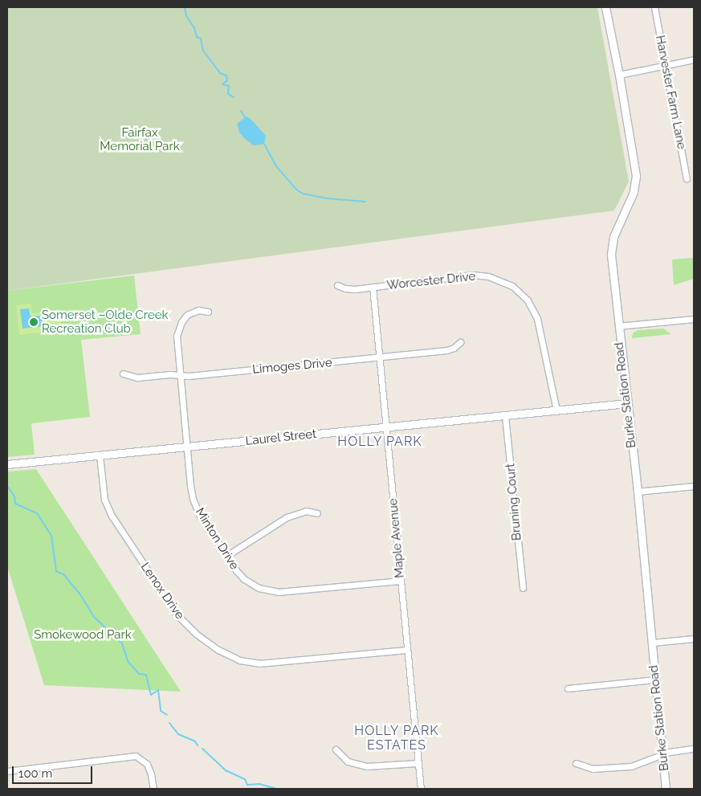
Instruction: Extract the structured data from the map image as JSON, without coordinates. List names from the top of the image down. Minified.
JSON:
{"streets":{"street":["Harvester Farm Lane","Worcester Drive","Limoges Drive","Burke Station Road","Laurel Street","Bruning Court","Maple Avenue","Minton Drive","Lenox Drive"]},"crossings":[["Worcester Drive","Laurel Street"],["Worcester Drive","Maple Avenue"],["Limoges Drive","Maple Avenue"],["Limoges Drive","Minton Drive"],["Burke Station Road","Laurel Street"],["Laurel Street","Bruning Court"],["Laurel Street","Maple Avenue"],["Laurel Street","Minton Drive"],["Laurel Street","Lenox Drive"],["Maple Avenue","Minton Drive"],["Maple Avenue","Lenox Drive"]],"districts":["HOLLY PARK","HOLLY PARK ESTATES"],"parks":["Fairfax Memorial Park","Smokewood Park"],"places":["Somerset –Olde Creek Recreation Club"],"scale_bar":"100 m"}
